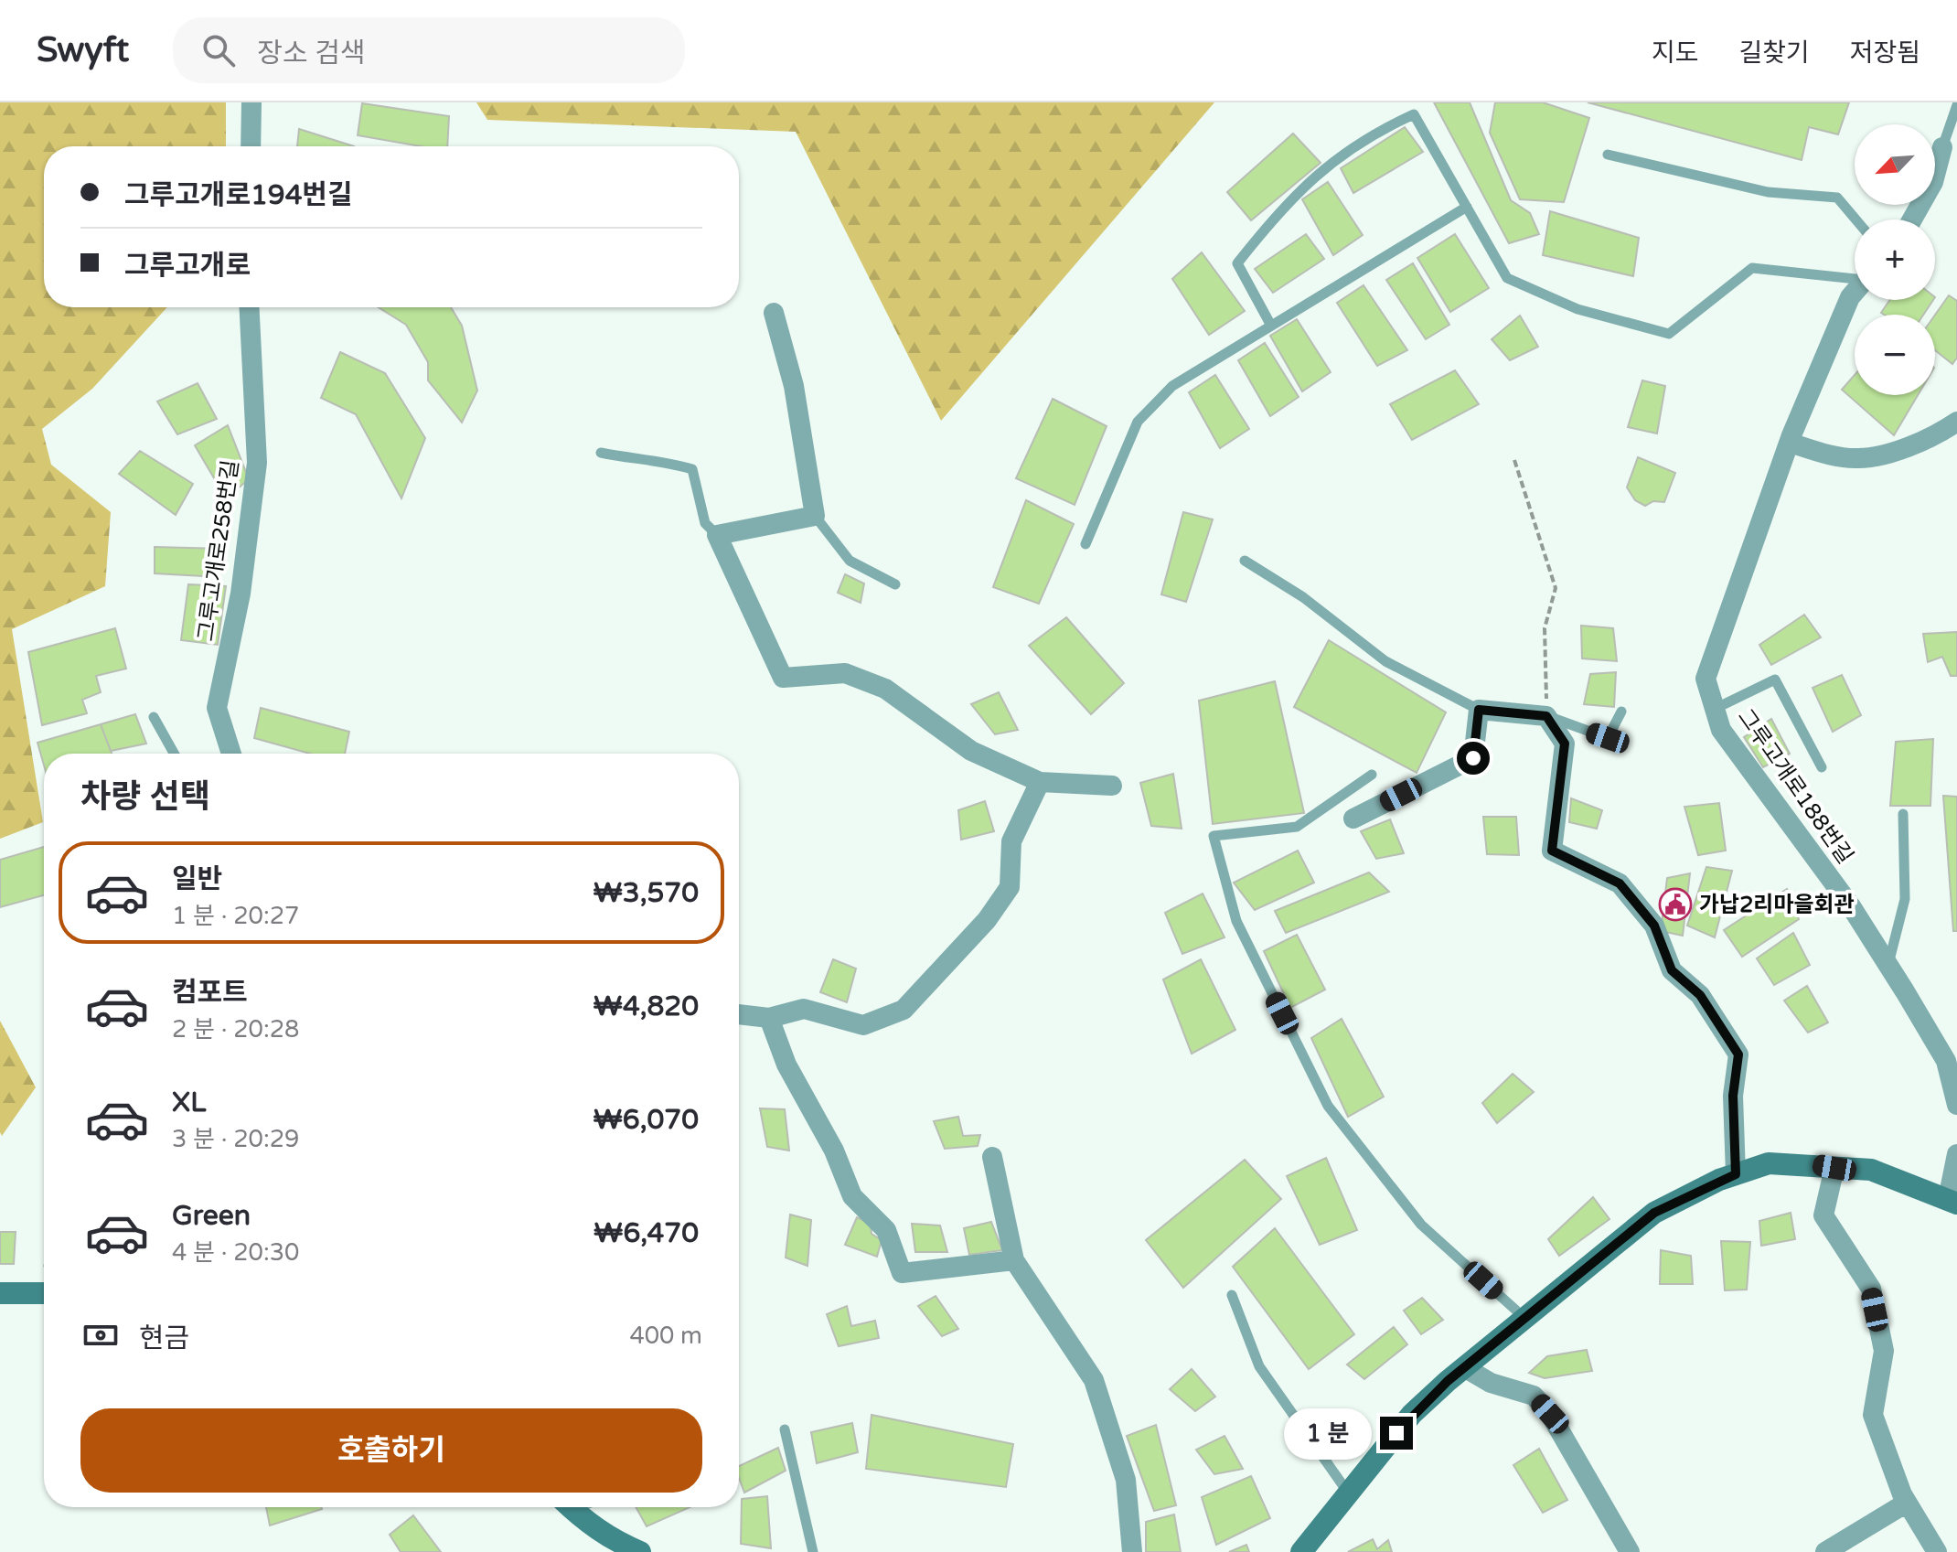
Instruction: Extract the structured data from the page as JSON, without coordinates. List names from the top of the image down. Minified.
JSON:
{"streets":{"street":["그루고개로258번길","그루고개로188번길"]},"places":{"public building":["가납2리마을회관"]},"north":"bottom left","page":{"header":"Swyft","search":"장소 검색","nav":["지도","길찾기","저장됨"],"map_buttons":["+","−"],"banner":["그루고개로194번길","그루고개로"],"heading":"차량 선택","list":[{"name":"일반","note":"1 분 · 20:27","value":"₩3,570"},{"name":"컴포트","note":"2 분 · 20:28","value":"₩4,820"},{"name":"XL","note":"3 분 · 20:29","value":"₩6,070"},{"name":"Green","note":"4 분 · 20:30","value":"₩6,470"}],"pay":["현금","400 m"],"buttons":"호출하기","bubble":"1 분"}}
